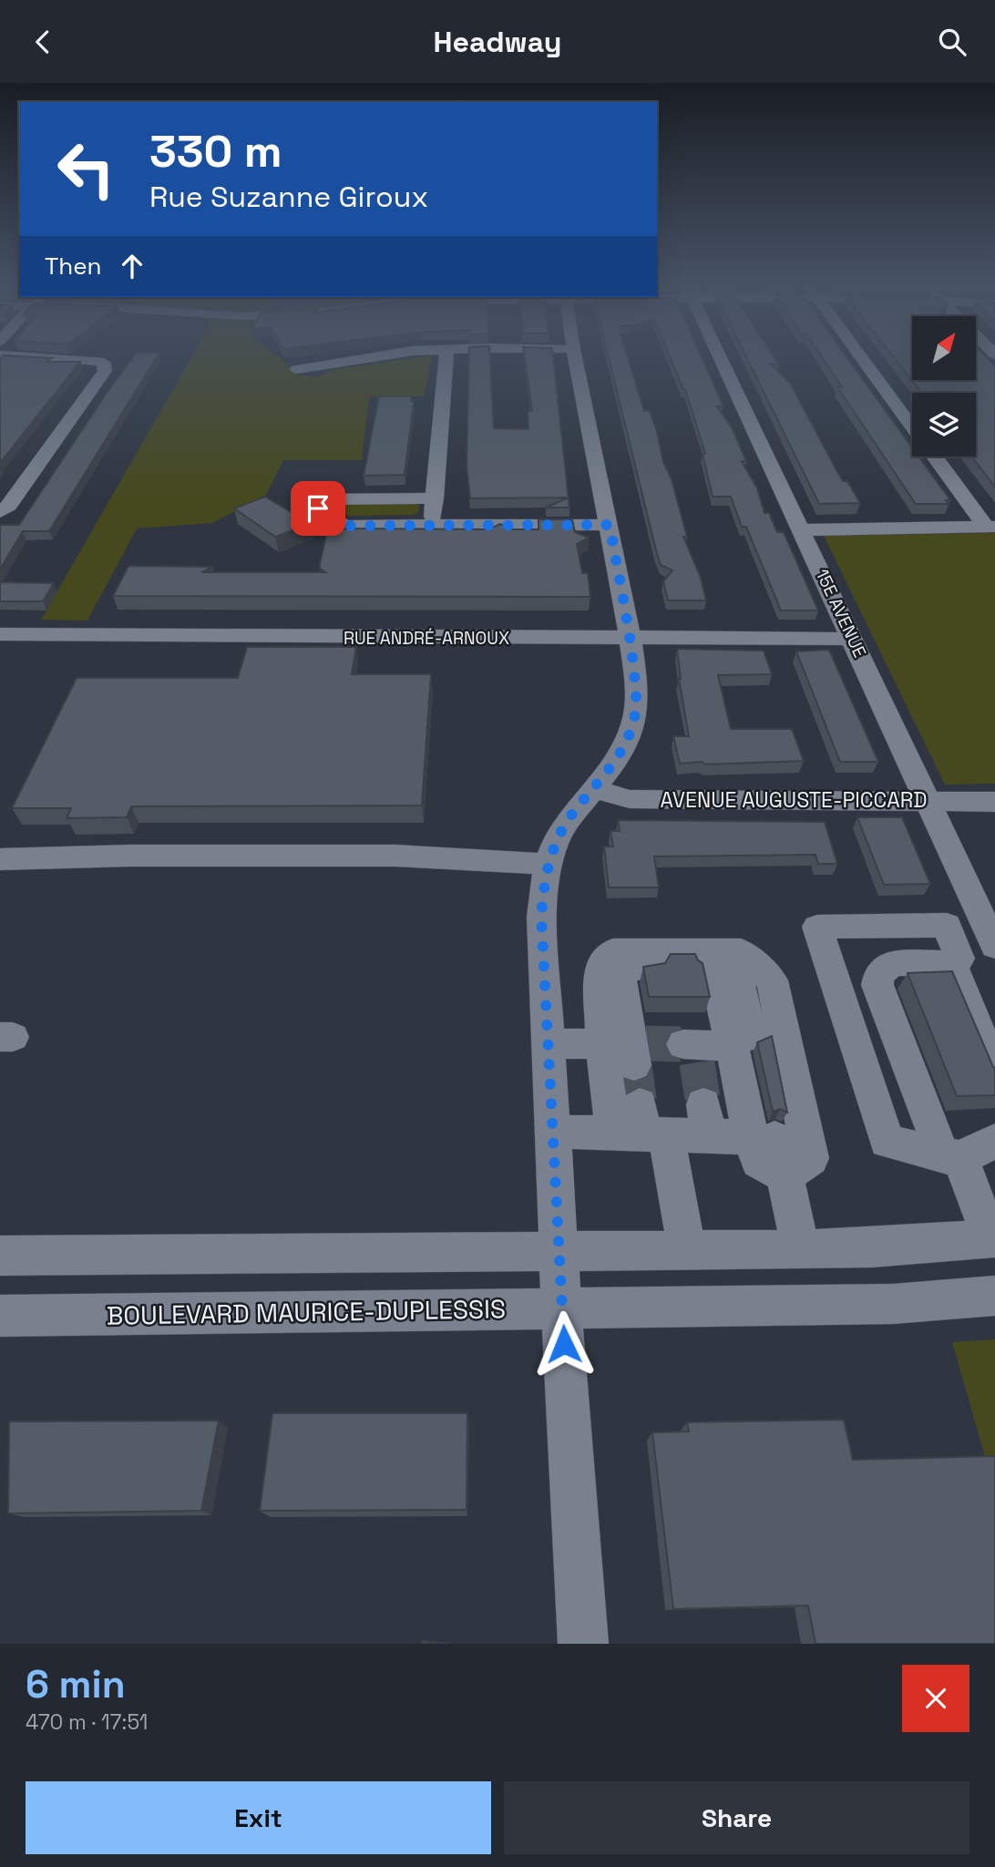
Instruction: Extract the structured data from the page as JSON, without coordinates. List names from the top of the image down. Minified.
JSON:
{"streets":{"street":["15E AVENUE","RUE ANDRÉ-ARNOUX","AVENUE AUGUSTE-PICCARD","BOULEVARD MAURICE-DUPLESSIS"]},"crossings":[["15E AVENUE","RUE ANDRÉ-ARNOUX"],["15E AVENUE","AVENUE AUGUSTE-PICCARD"]],"north":"top right","page":{"header":"Headway","turn":["330 m","Rue Suzanne Giroux"],"then":"Then","heading":["6 min","470 m · 17:51"],"buttons":["Exit","Share"]}}
